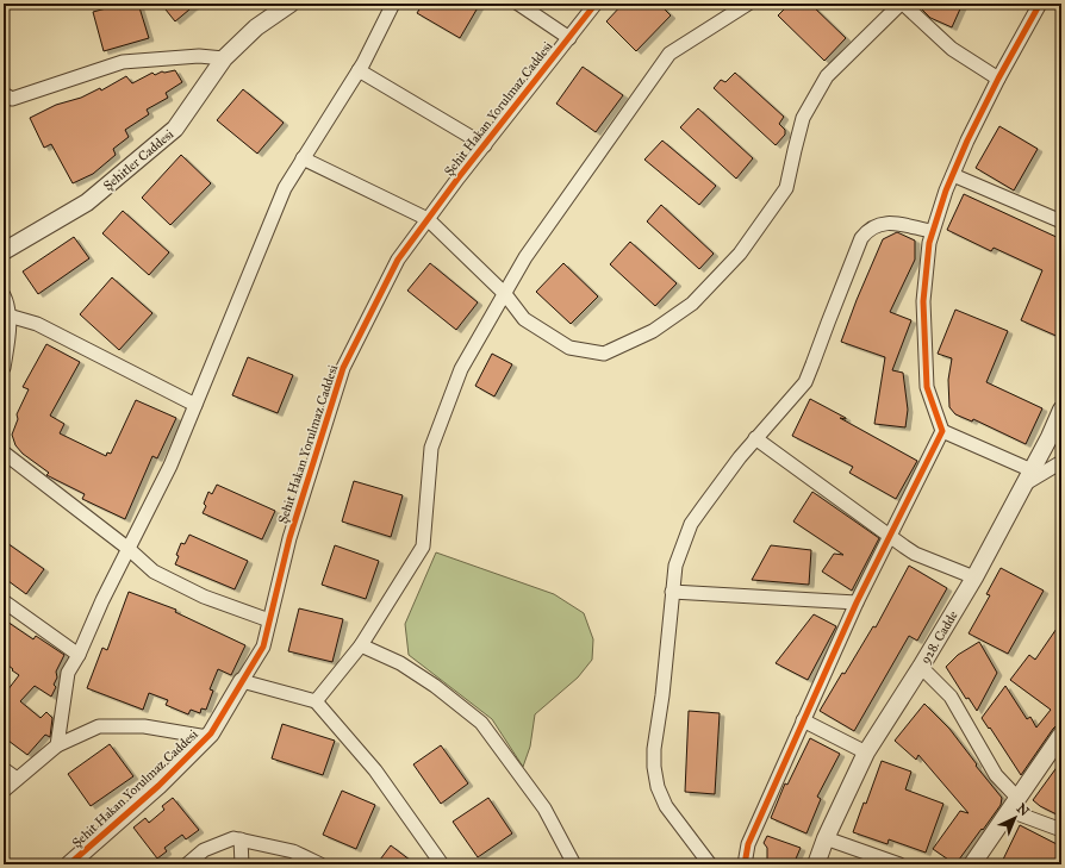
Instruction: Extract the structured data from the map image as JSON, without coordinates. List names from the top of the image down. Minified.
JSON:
{"streets":{"street":["Şehit Hakan Yorulmaz Caddesi","Şehitler Caddesi","928. Cadde"]},"north":"top right"}
